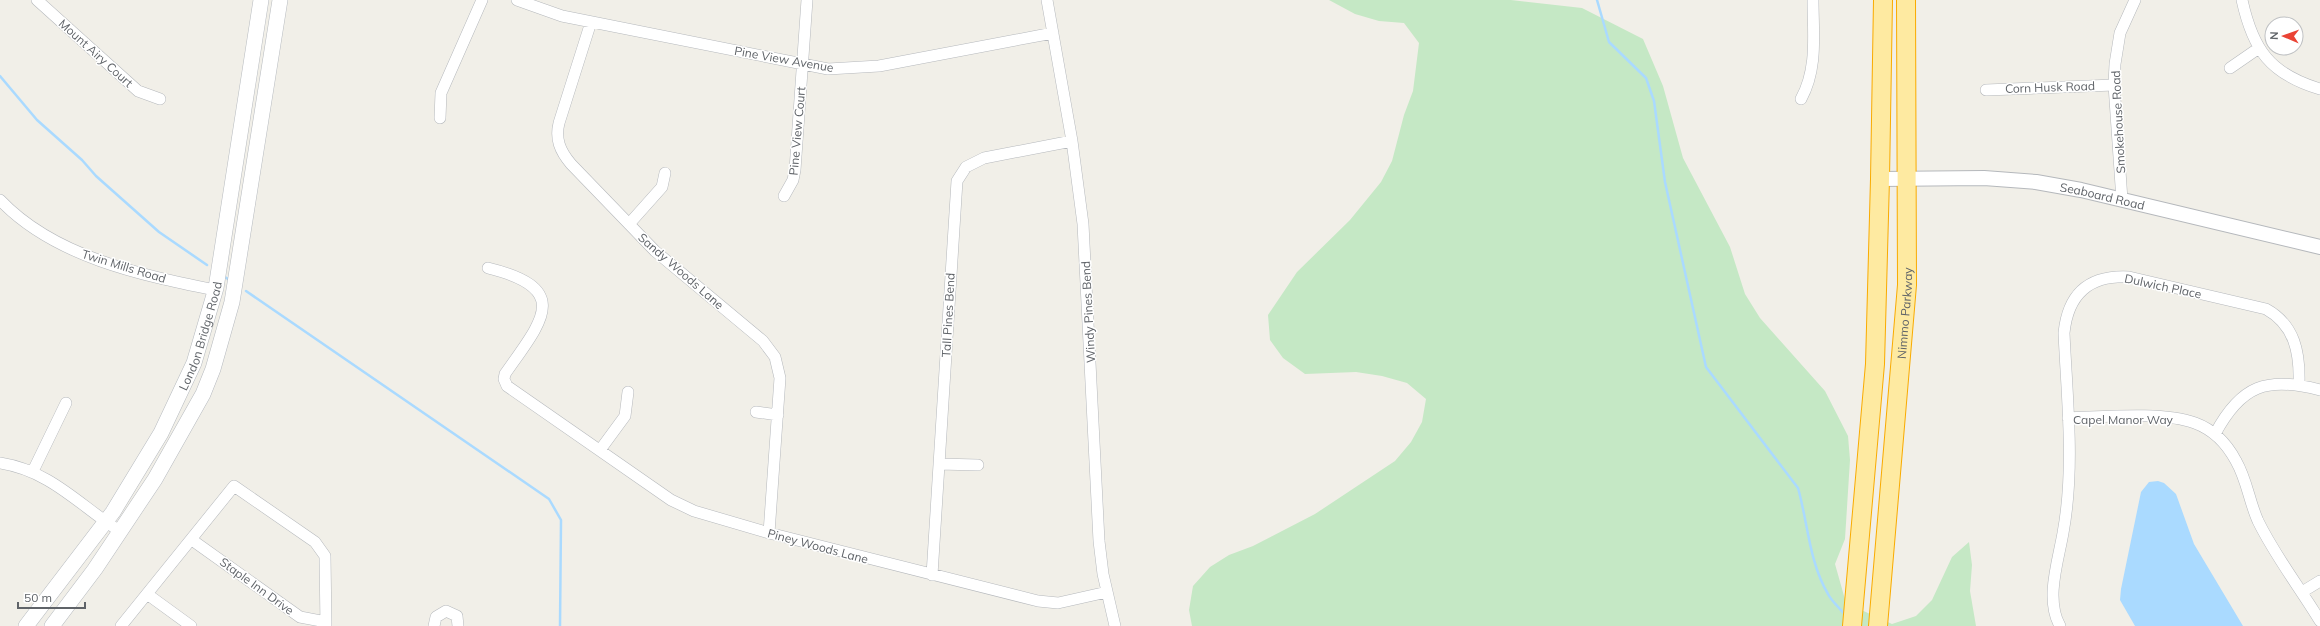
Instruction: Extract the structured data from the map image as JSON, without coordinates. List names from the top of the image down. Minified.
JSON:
{"streets":{"highway":["Nimmo Parkway"],"main road":["London Bridge Road"],"street":["Mount Airy Court","Pine View Avenue","Corn Husk Road","Smokehouse Road","Pine View Court","Seaboard Road","Twin Mills Road","Sandy Woods Lane","Dulwich Place","Windy Pines Bend","Tall Pines Bend","Capel Manor Way","Piney Woods Lane","Staple Inn Drive"]},"crossings":[["Pine View Avenue","Pine View Court"],["Pine View Avenue","Sandy Woods Lane"],["Pine View Avenue","Windy Pines Bend"],["Corn Husk Road","Smokehouse Road"],["Smokehouse Road","Seaboard Road"],["Seaboard Road","Nimmo Parkway"],["Twin Mills Road","London Bridge Road"],["Sandy Woods Lane","Piney Woods Lane"],["Dulwich Place","Capel Manor Way"],["Windy Pines Bend","Tall Pines Bend"],["Windy Pines Bend","Piney Woods Lane"],["Tall Pines Bend","Piney Woods Lane"]],"scale_bar":"50 m","north":"left"}
